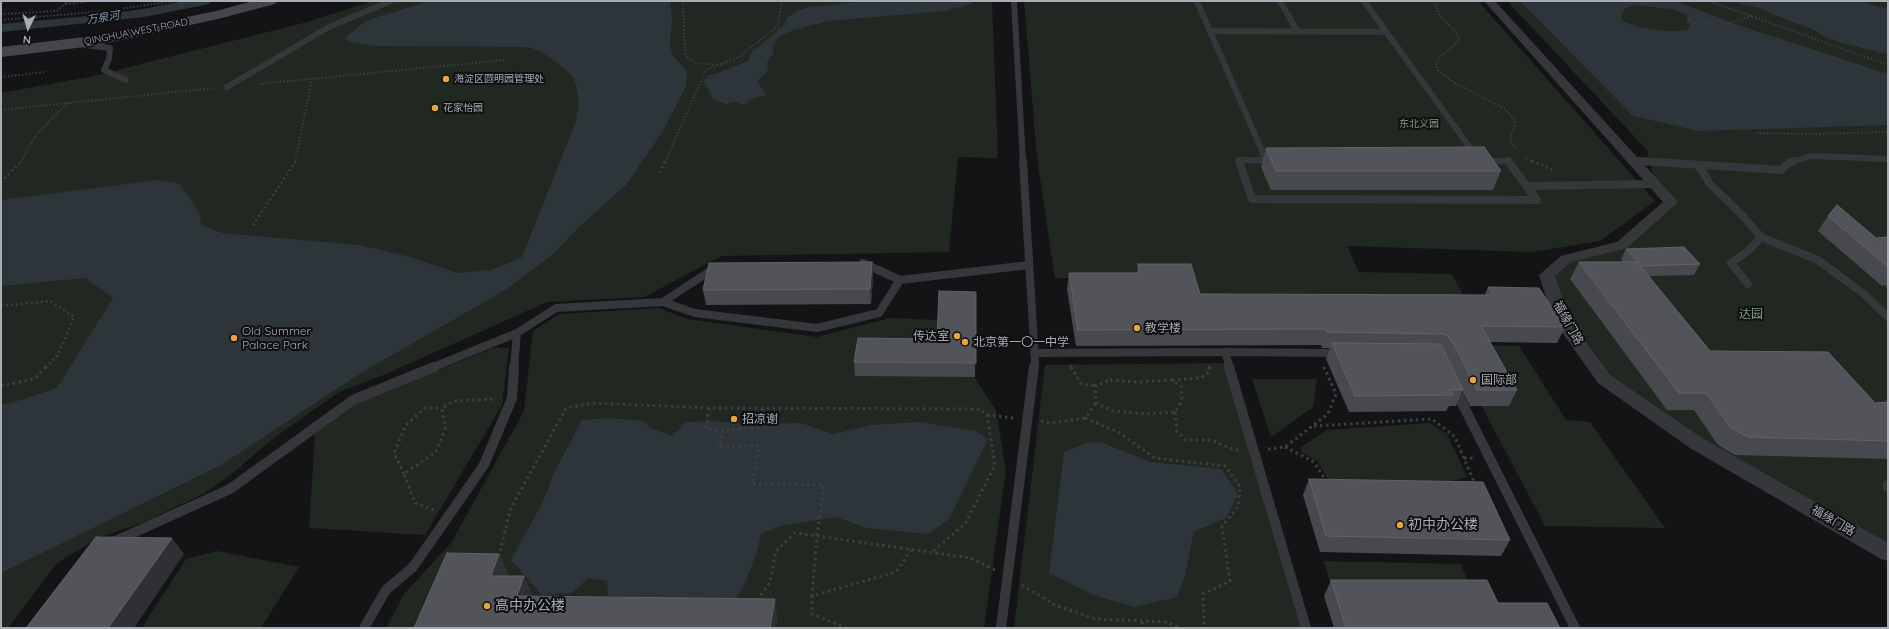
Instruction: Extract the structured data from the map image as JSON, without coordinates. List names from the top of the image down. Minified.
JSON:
{"streets":{"main road":["QINGHUA WEST ROAD"],"street":["福缘门路"]},"water":["万泉河"],"parks":["东北义园","达园"],"places":["海淀区圆明园管理处","花家怡园","教学楼","传达室","Old Summer Palace Park","北京第一〇一中学","国际部","招凉谢","初中办公楼","高中办公楼"],"north":"bottom"}
